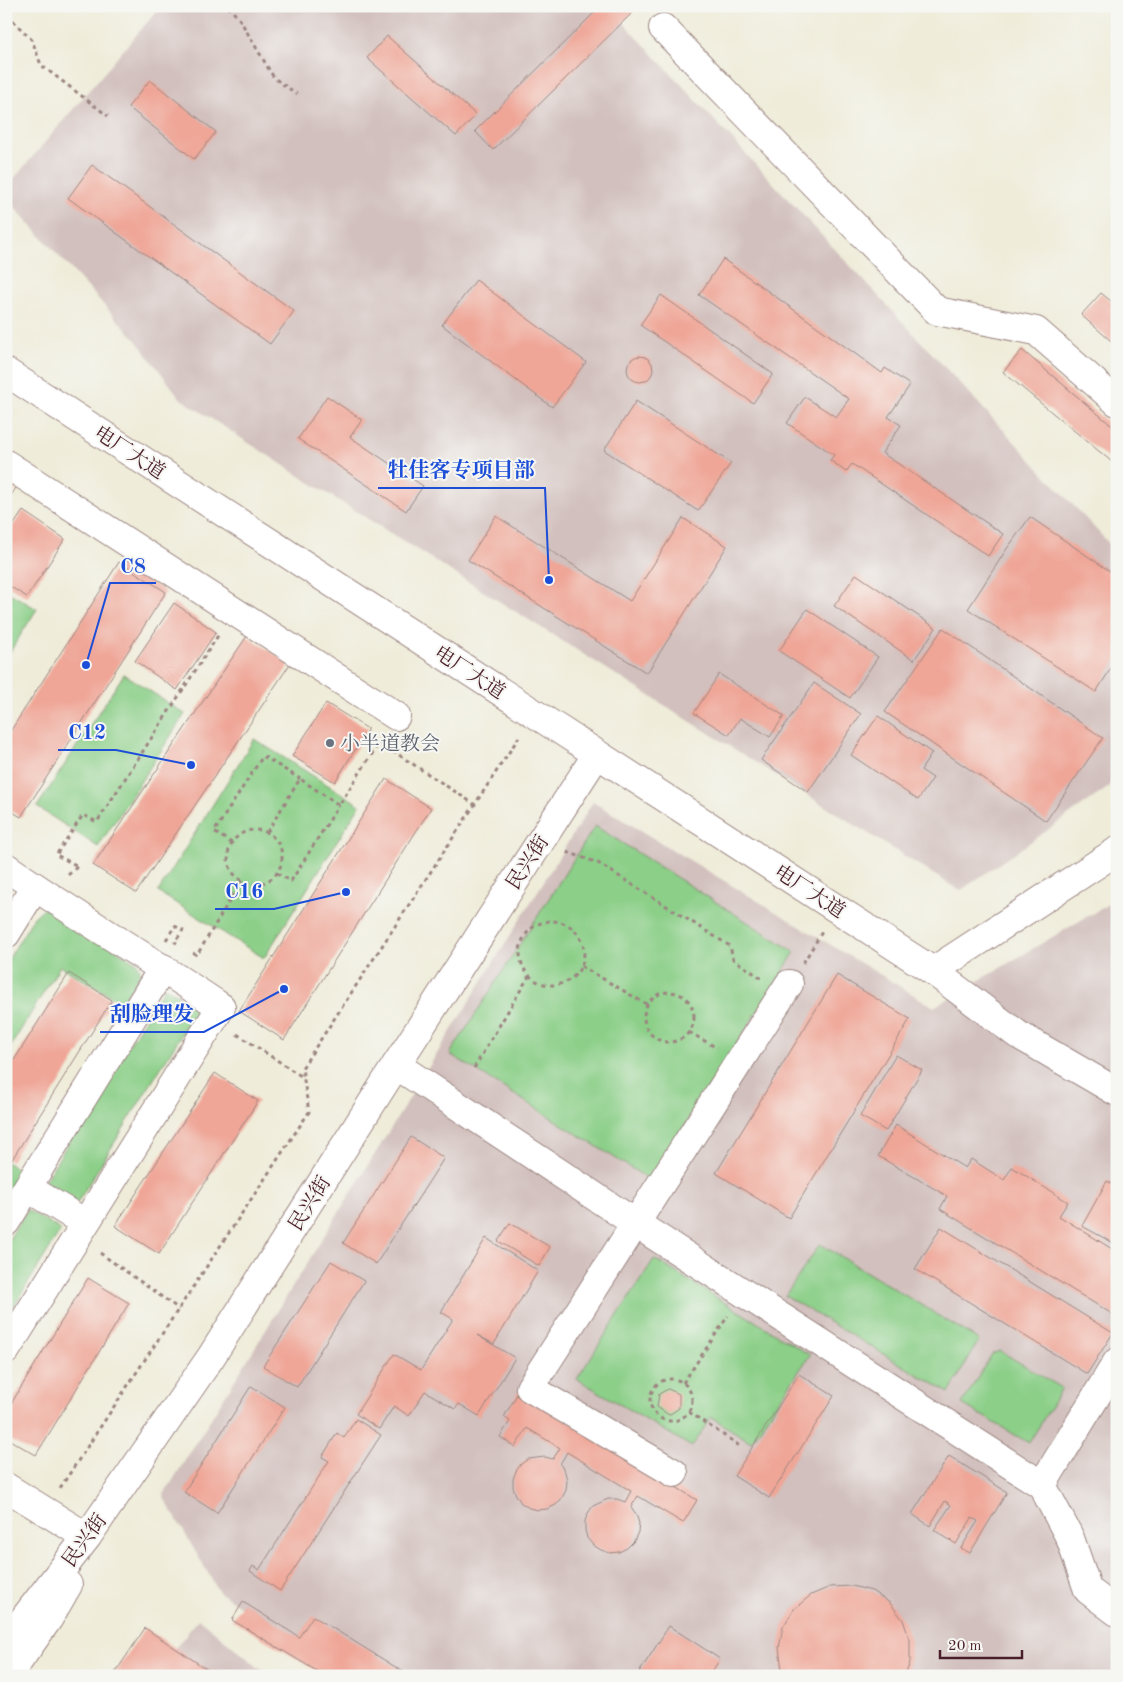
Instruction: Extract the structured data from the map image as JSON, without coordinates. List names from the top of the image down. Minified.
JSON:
{"streets":{"street":["电厂大道","民兴街"]},"crossings":[["电厂大道","民兴街"]],"places":["牡佳客专项目部","C8","小半道教会","C12","C16","刮脸理发"],"scale_bar":"20 m"}
